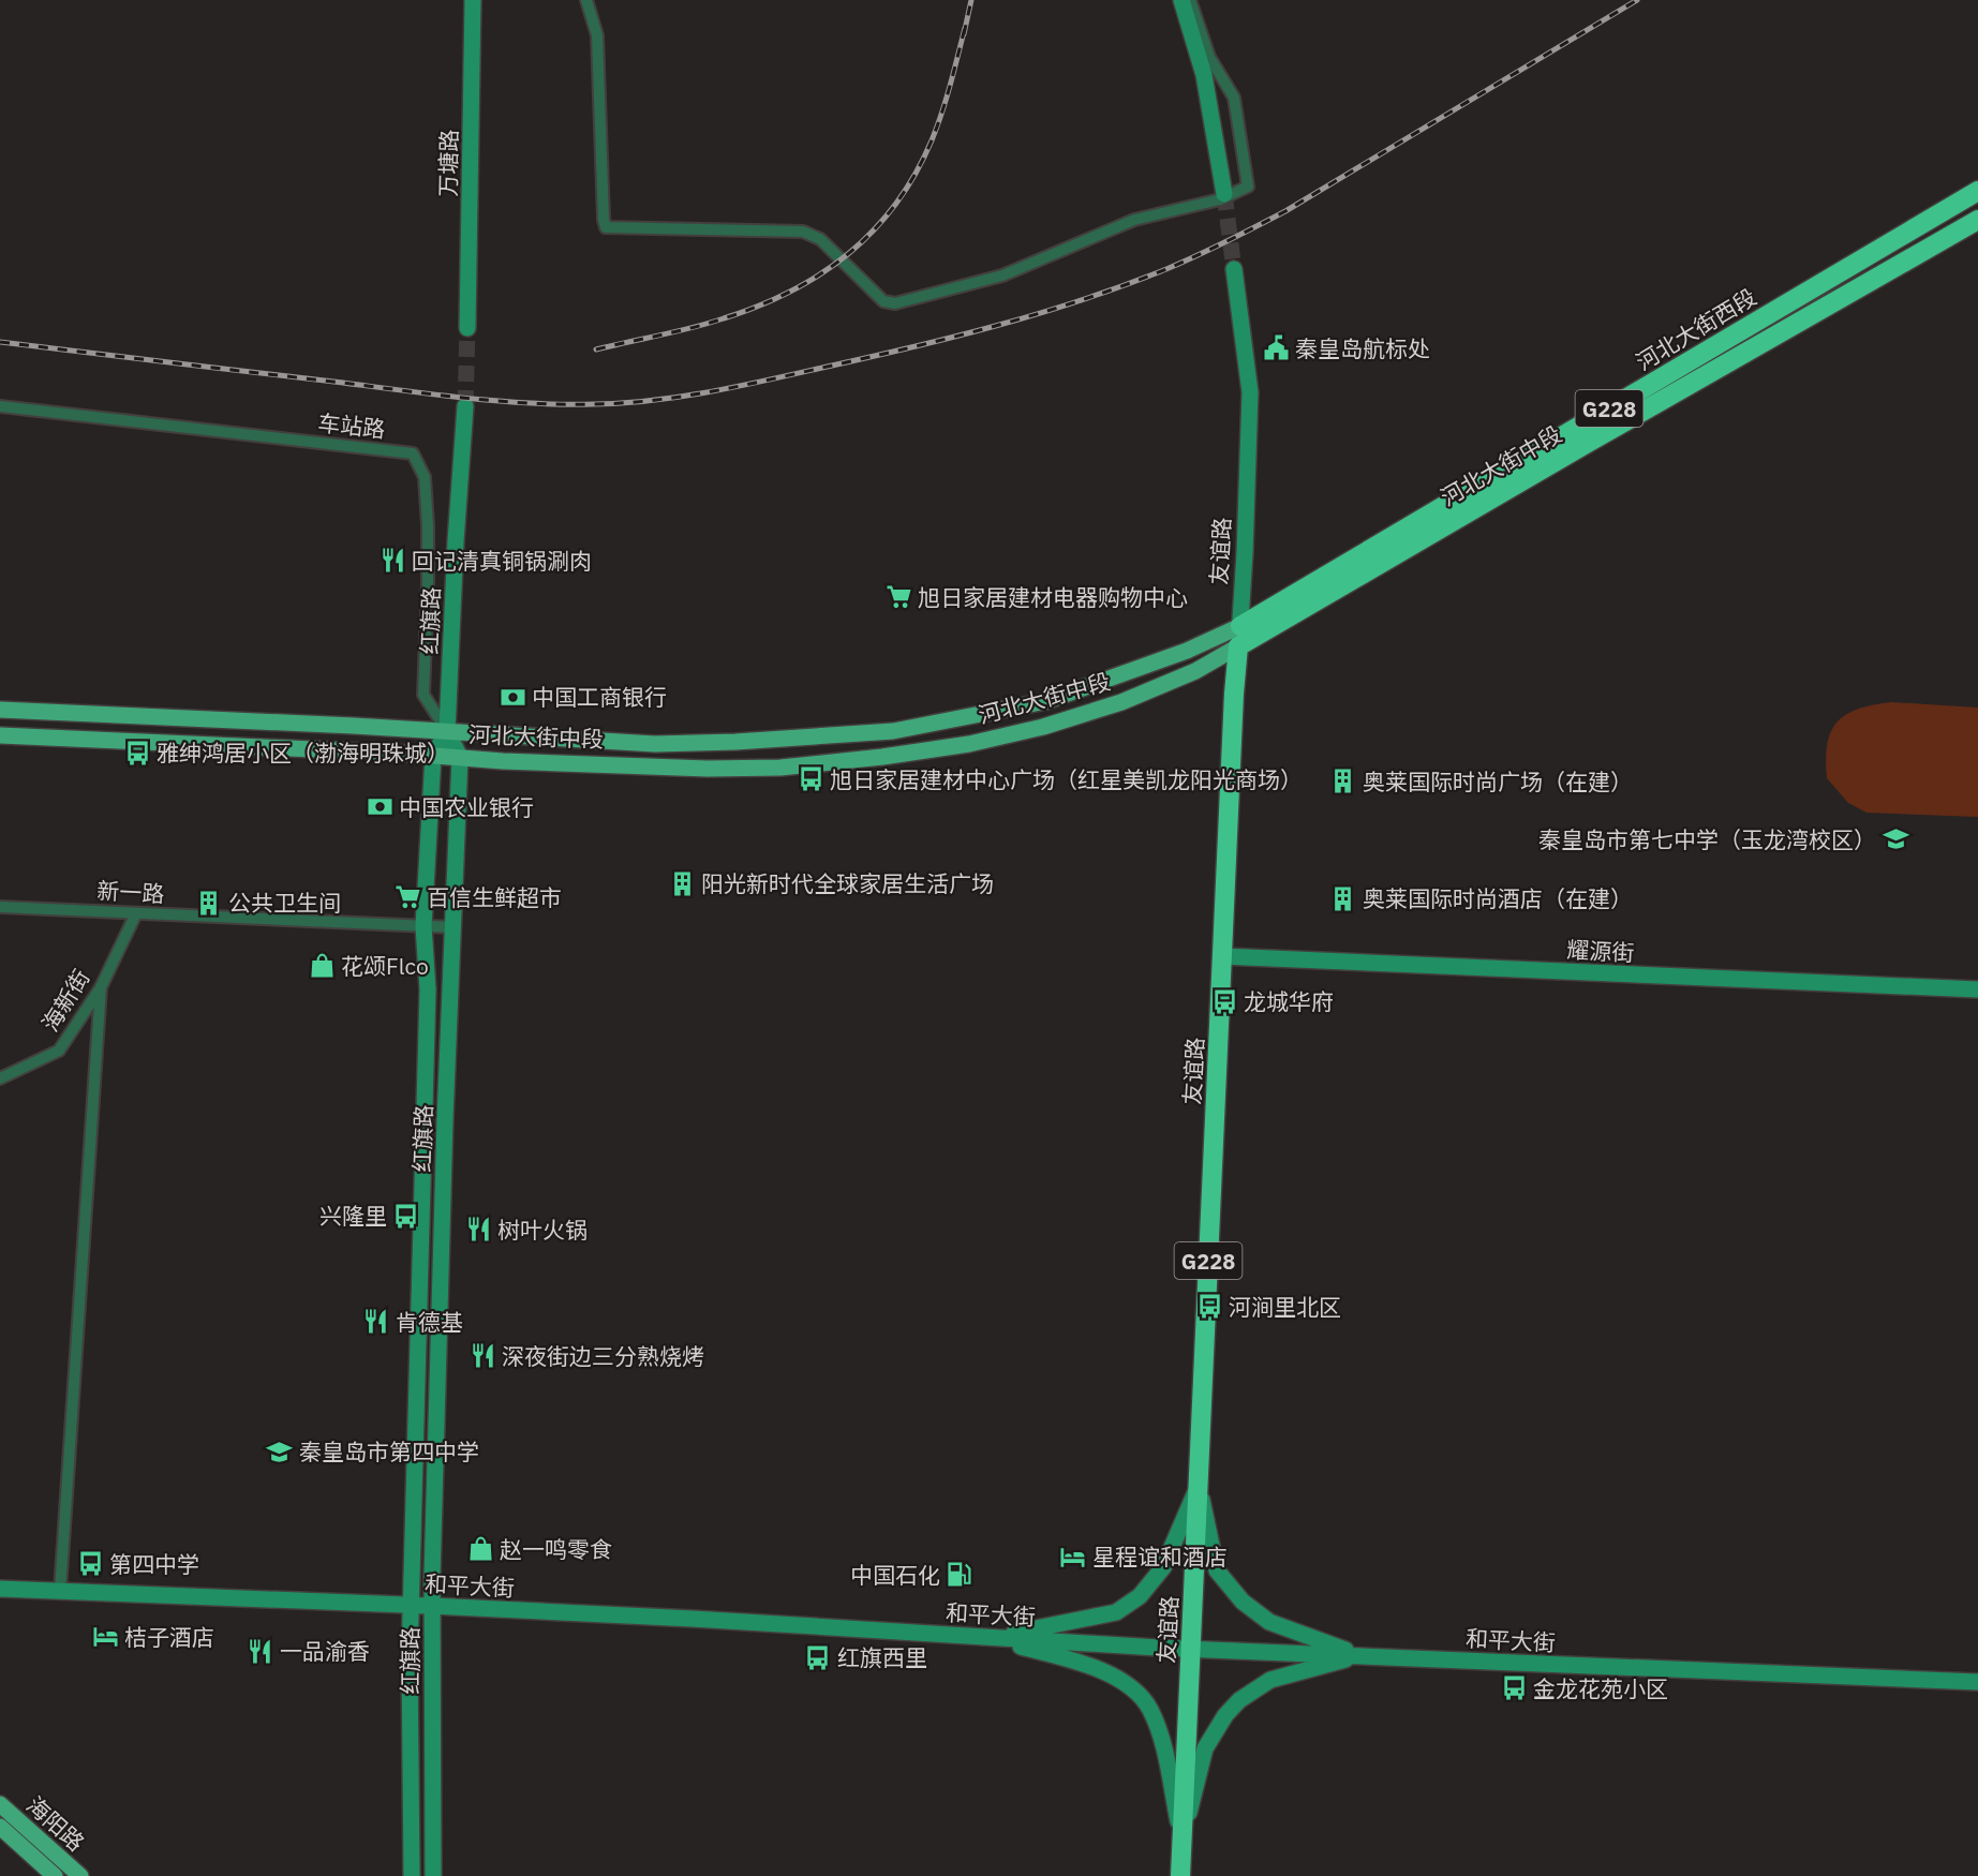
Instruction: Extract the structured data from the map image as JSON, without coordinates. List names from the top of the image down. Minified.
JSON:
{"streets":{"highway":["河北大街西段","G228","河北大街中段","友谊路"],"main road":["万塘路","红旗路","耀源街","和平大街","海阳路"],"street":["车站路","新一路","海新街"]},"crossings":[["河北大街西段","友谊路"],["车站路","红旗路"],["河北大街中段","友谊路"],["河北大街中段","红旗路"],["友谊路","耀源街"],["友谊路","和平大街"],["红旗路","新一路"],["红旗路","和平大街"],["新一路","海新街"]],"places":{"public building":["秦皇岛航标处"],"restaurant":["回记清真铜锅涮肉","树叶火锅","肯德基","深夜街边三分熟烧烤","一品渝香"],"supermarket":["旭日家居建材电器购物中心","百信生鲜超市"],"bank":["中国工商银行","中国农业银行"],"bus stop":["雅绅鸿居小区（渤海明珠城）","旭日家居建材中心广场（红星美凯龙阳光商场）","龙城华府","兴隆里","河涧里北区","第四中学","红旗西里","金龙花苑小区"],"building":["奥莱国际时尚广场（在建）","阳光新时代全球家居生活广场","奥莱国际时尚酒店（在建）","公共卫生间"],"school or university":["秦皇岛市第七中学（玉龙湾校区）","秦皇岛市第四中学"],"shop":["花颂Flco","赵一鸣零食"],"hotel":["星程谊和酒店","桔子酒店"],"fuel station":["中国石化"]}}
